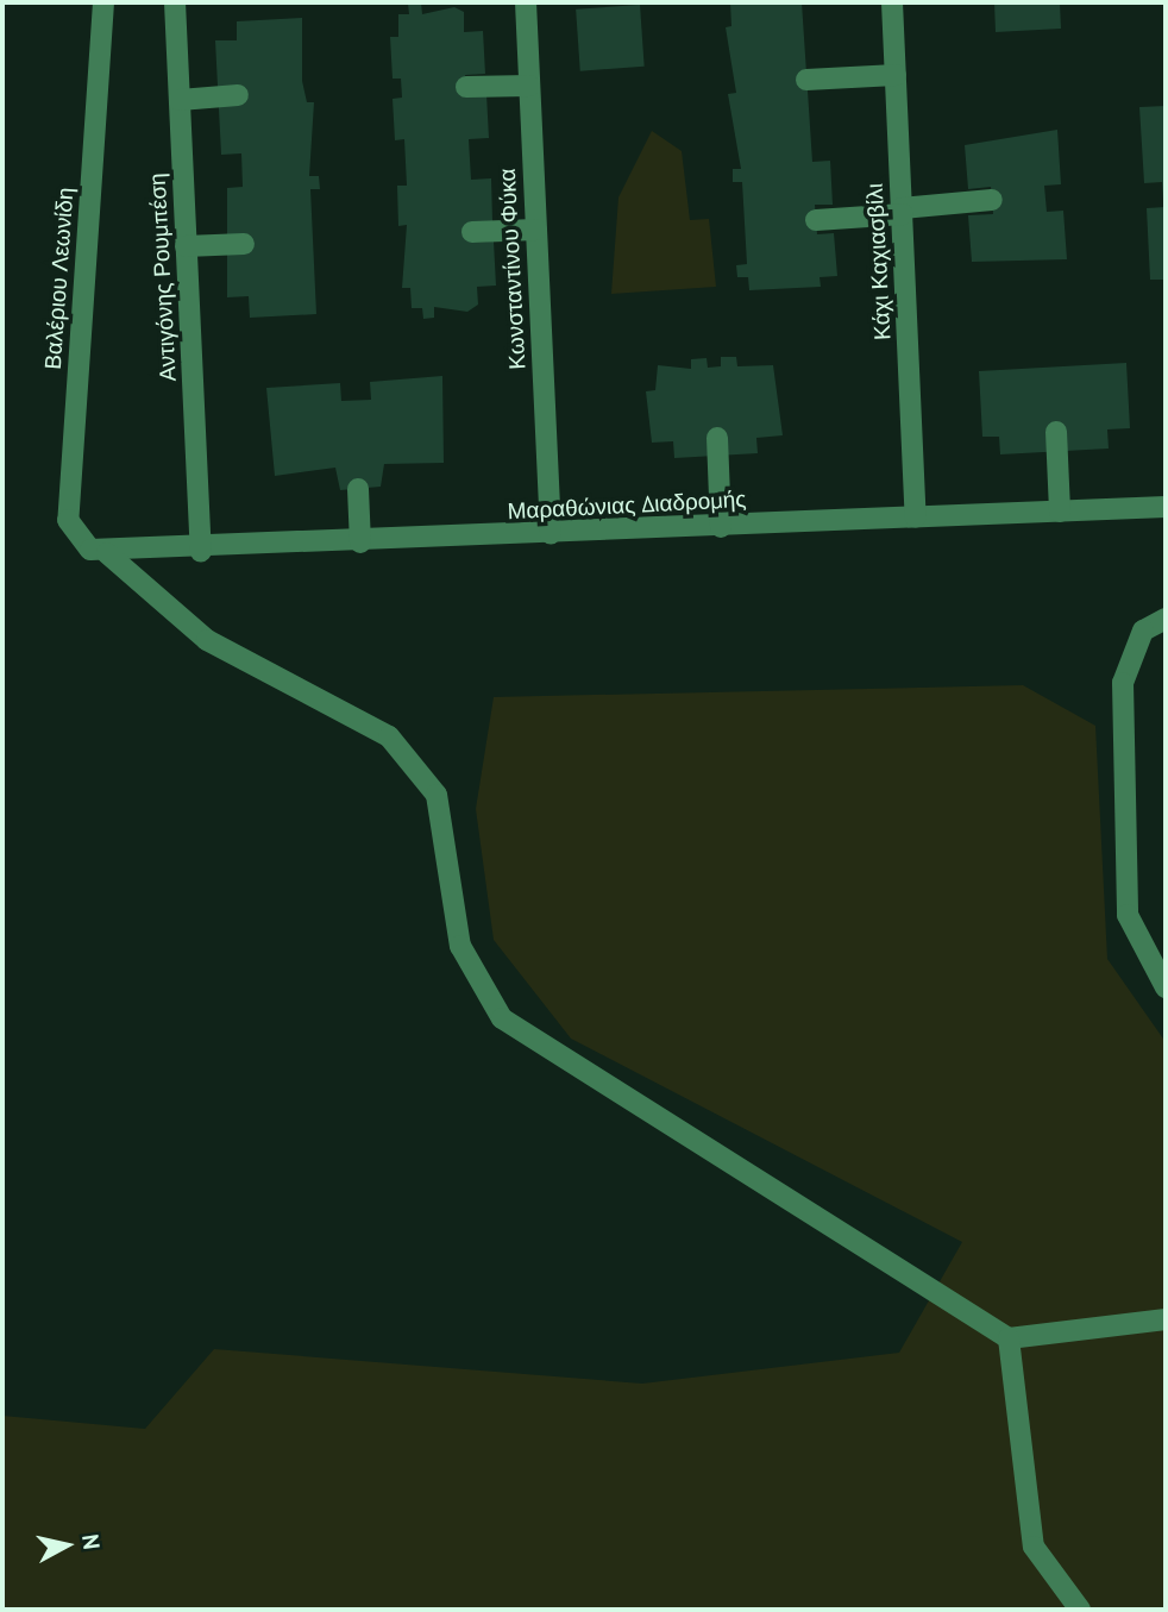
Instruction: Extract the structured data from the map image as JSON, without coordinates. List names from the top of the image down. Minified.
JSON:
{"streets":{"street":["Κάχι Καχιασβίλι","Κωνσταντίνου Φύκα","Αντιγόνης Ρουμπέση","Βαλέριου Λεωνίδη","Μαραθώνιας Διαδρομής"]},"crossings":[["Κάχι Καχιασβίλι","Μαραθώνιας Διαδρομής"],["Κωνσταντίνου Φύκα","Μαραθώνιας Διαδρομής"],["Αντιγόνης Ρουμπέση","Μαραθώνιας Διαδρομής"],["Βαλέριου Λεωνίδη","Μαραθώνιας Διαδρομής"]],"north":"right"}
